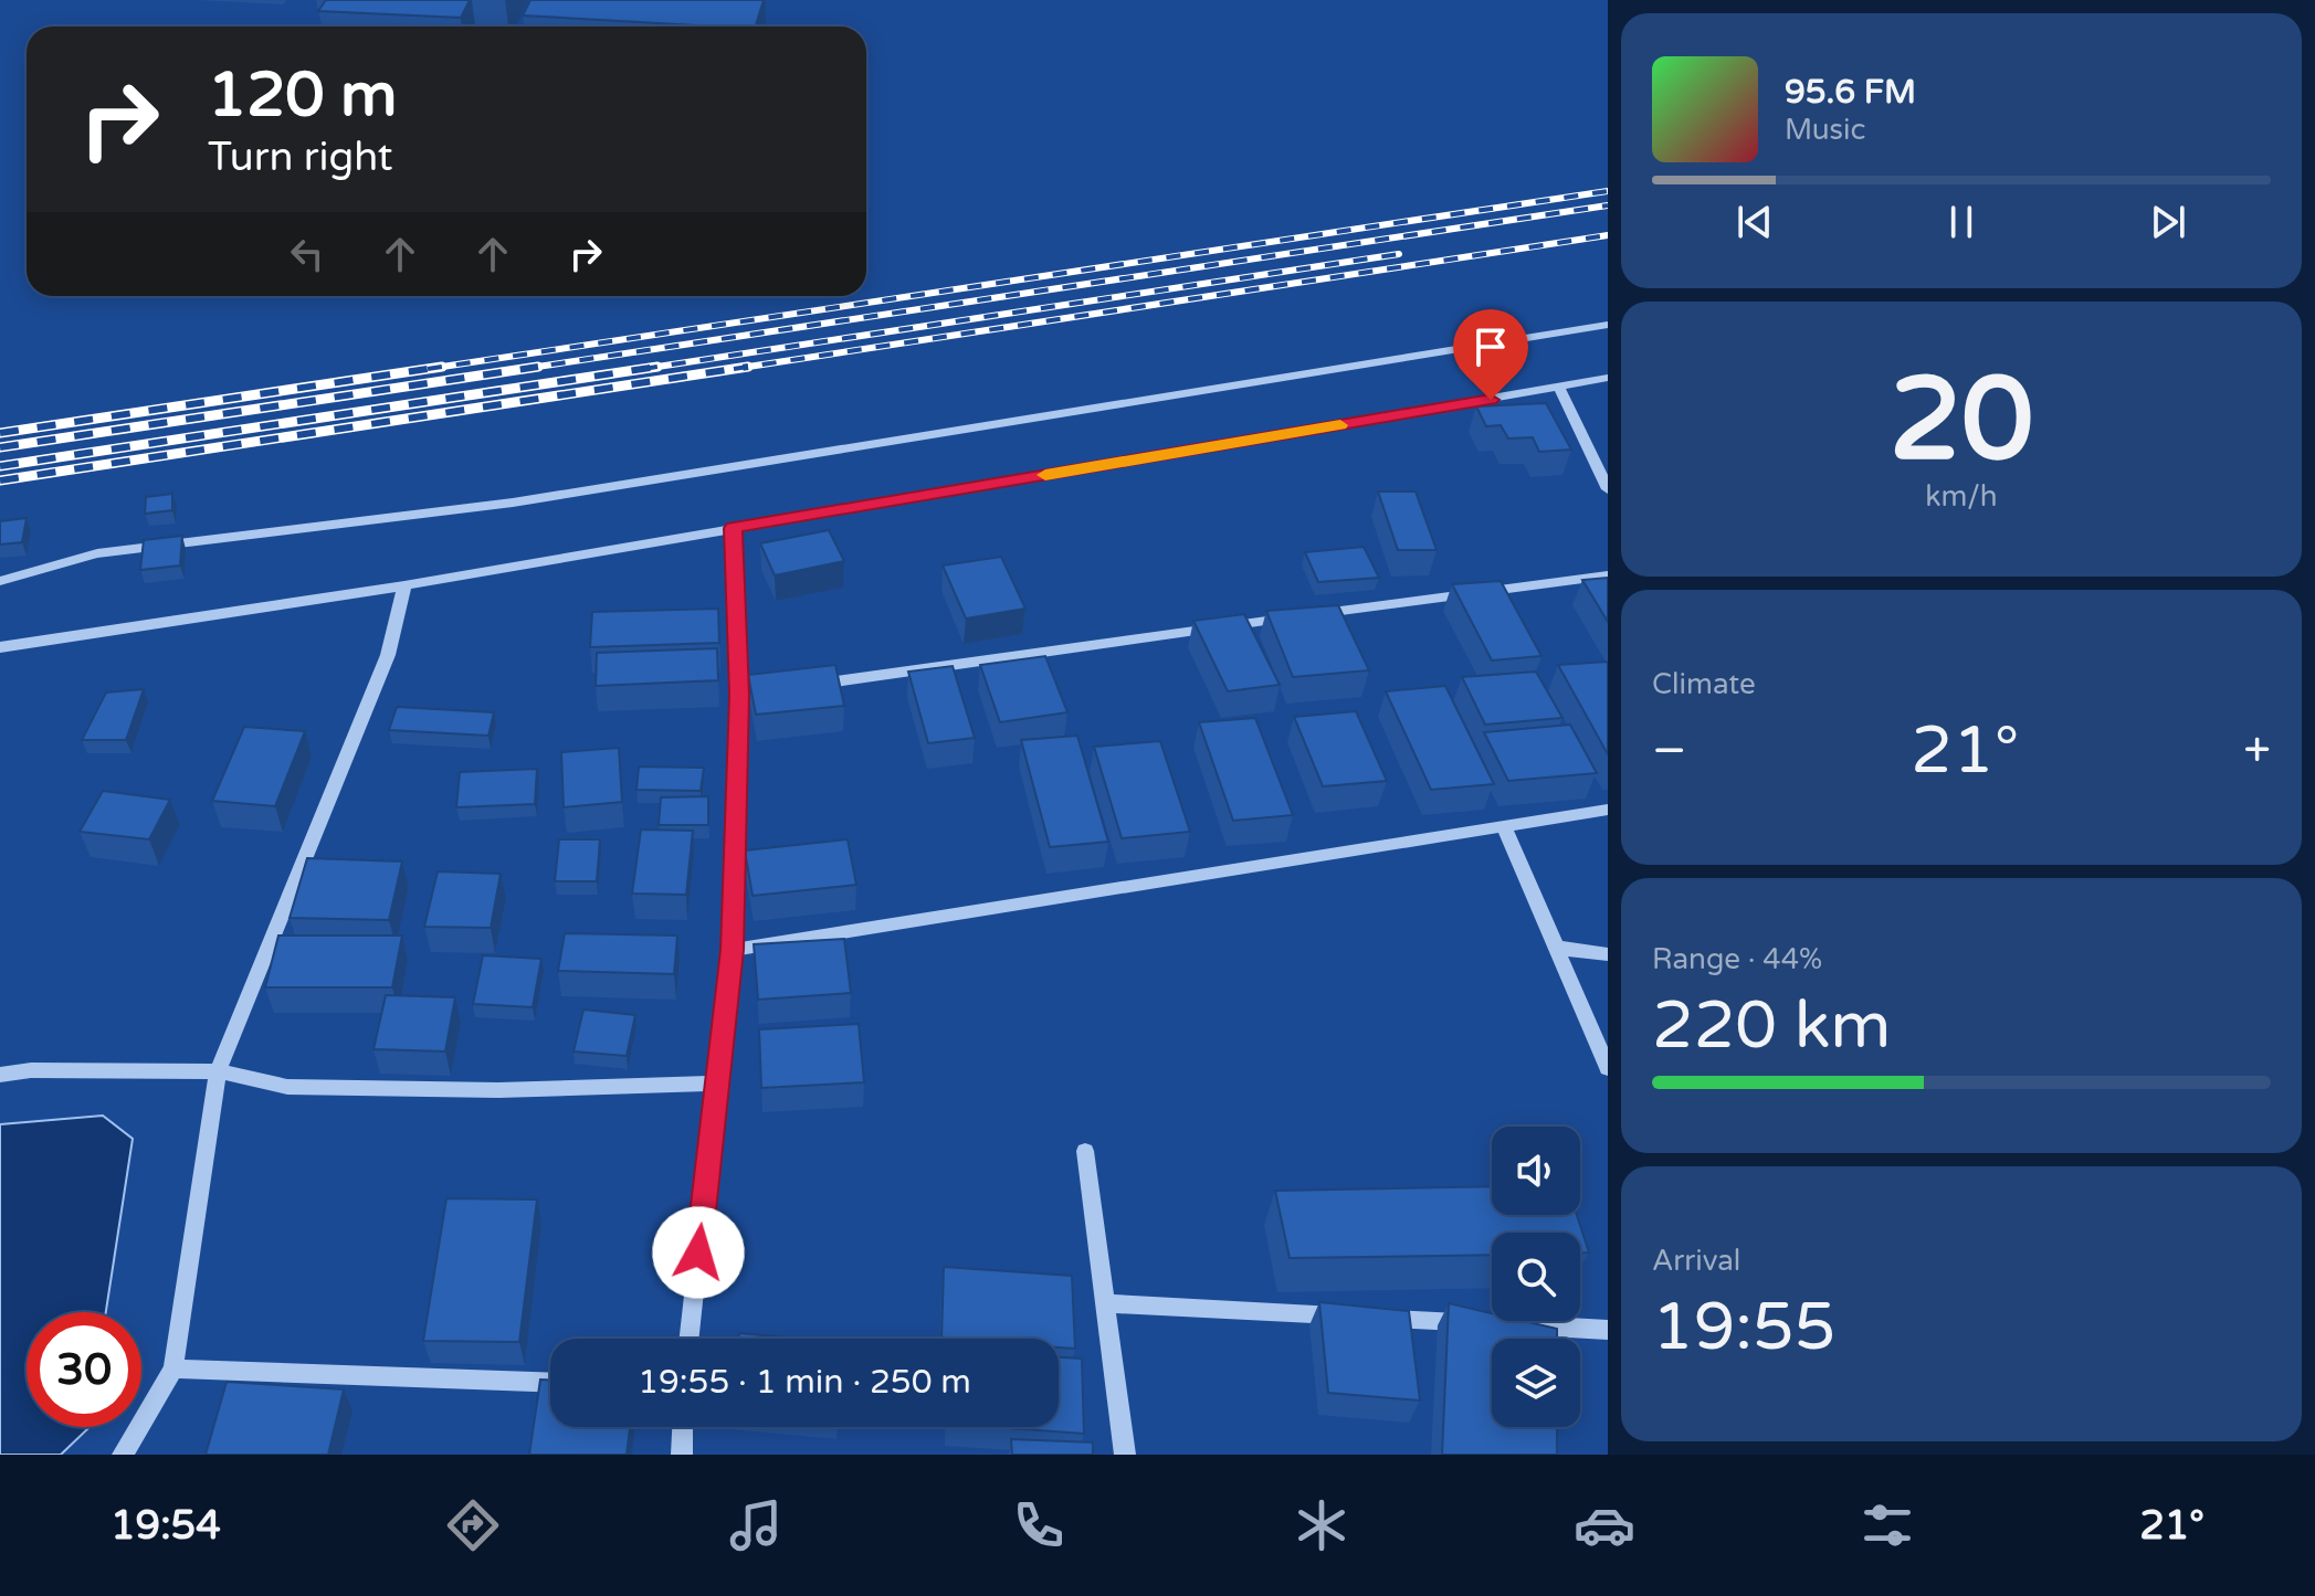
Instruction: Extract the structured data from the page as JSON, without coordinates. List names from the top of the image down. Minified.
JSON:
{"page":{"turn":["120 m","Turn right"],"song":["95.6 FM","Music"],"tile":[["20","km/h"],"Climate",["Range · 44%","220 km"],["Arrival","19:55"]],"heat":["−","21°","+"],"limit":"30","trip":"19:55 · 1 min · 250 m","tabs":["19:54","21°"]}}
